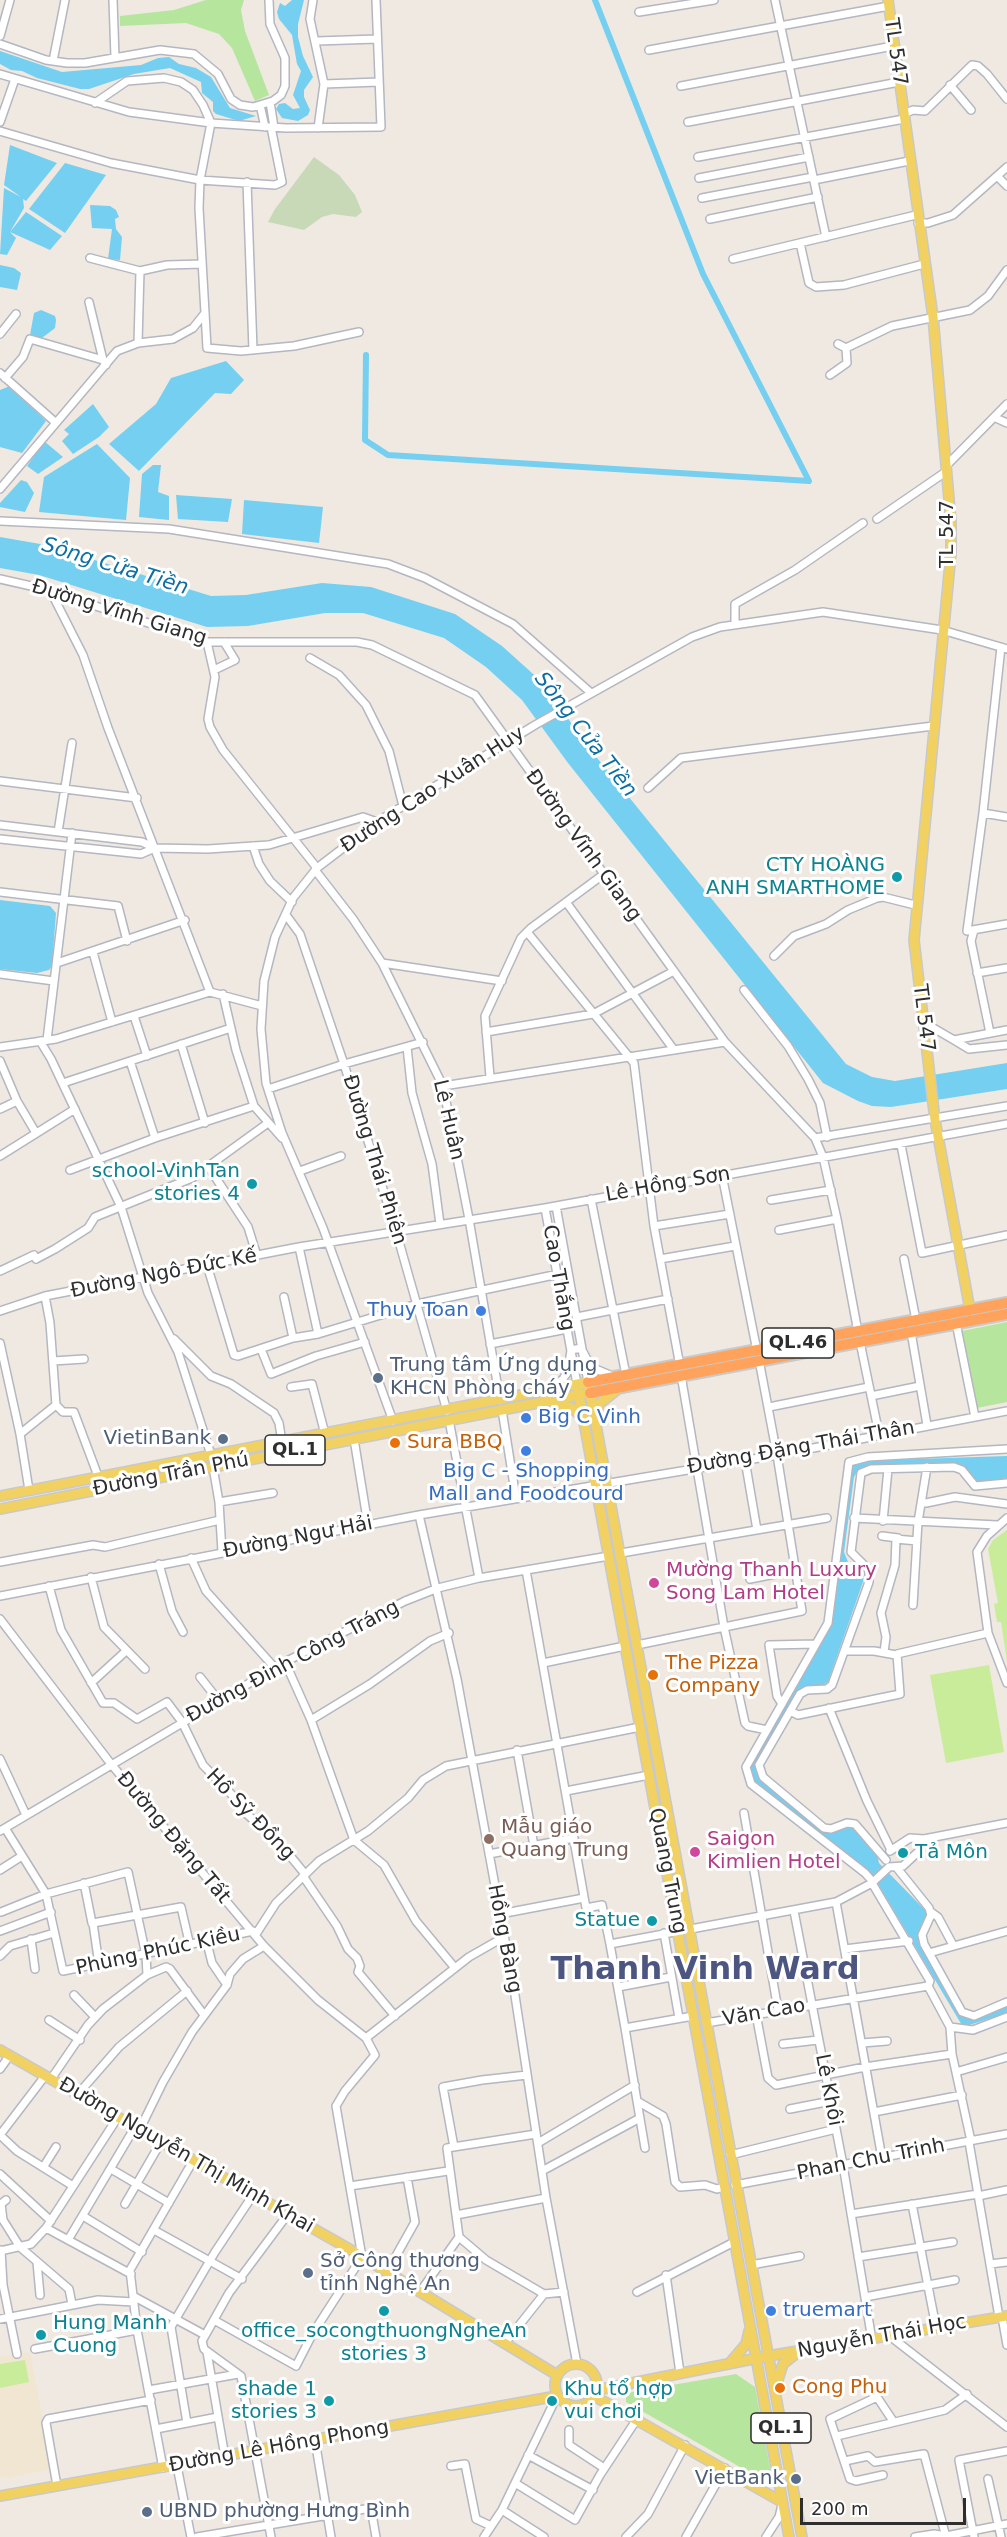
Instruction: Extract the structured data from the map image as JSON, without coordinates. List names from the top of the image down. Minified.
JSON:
{"streets":{"highway":["QL.46"],"main road":["TL 547","QL.1","Đường Trần Phú","Quang Trung","Đường Nguyễn Thị Minh Khai","Nguyễn Thái Học","Đường Lê Hồng Phong"],"street":["Đường Vĩnh Giang","Đường Cao Xuân Huy","Lê Huân","Đường Thái Phiên","Lê Hồng Sơn","Đường Ngô Đức Kế","Cao Thắng","Đường Đặng Thái Thân","Đường Ngư Hải","Đường Đinh Công Tráng","Hồ Sỹ Đồng","Đường Đặng Tất","Hồng Bàng","Phùng Phúc Kiều","Văn Cao","Lê Khôi","Phan Chu Trinh"]},"crossings":[["TL 547","Đường Cao Xuân Huy"],["Đường Vĩnh Giang","Đường Cao Xuân Huy"],["Đường Vĩnh Giang","Lê Huân"],["Đường Vĩnh Giang","Lê Hồng Sơn"],["Đường Vĩnh Giang","QL.46"],["Đường Vĩnh Giang","Đường Đặng Thái Thân"],["Đường Cao Xuân Huy","Lê Huân"],["Đường Cao Xuân Huy","Đường Thái Phiên"],["Đường Cao Xuân Huy","Lê Hồng Sơn"],["Đường Cao Xuân Huy","Đường Ngô Đức Kế"],["Đường Cao Xuân Huy","Đường Trần Phú"],["Lê Huân","Lê Hồng Sơn"],["Lê Huân","Đường Trần Phú"],["Lê Huân","Đường Ngư Hải"],["Đường Thái Phiên","Lê Hồng Sơn"],["Đường Thái Phiên","Đường Trần Phú"],["Đường Thái Phiên","Đường Ngư Hải"],["Đường Thái Phiên","Đường Đinh Công Tráng"],["Lê Hồng Sơn","Đường Ngô Đức Kế"],["Lê Hồng Sơn","Cao Thắng"],["Cao Thắng","QL.46"],["Cao Thắng","Đường Trần Phú"],["Cao Thắng","Quang Trung"],["QL.46","Đường Trần Phú"],["QL.46","Quang Trung"],["Đường Đặng Thái Thân","Đường Ngư Hải"],["Đường Đặng Thái Thân","Quang Trung"],["QL.1","Quang Trung"],["QL.1","Nguyễn Thái Học"],["Đường Trần Phú","Quang Trung"],["Đường Ngư Hải","Quang Trung"],["Đường Ngư Hải","Hồng Bàng"],["Đường Đinh Công Tráng","Hồ Sỹ Đồng"],["Đường Đinh Công Tráng","Đường Đặng Tất"],["Đường Đinh Công Tráng","Quang Trung"],["Đường Đinh Công Tráng","Hồng Bàng"],["Đường Đặng Tất","Phùng Phúc Kiều"],["Quang Trung","Văn Cao"],["Quang Trung","Phan Chu Trinh"],["Quang Trung","Nguyễn Thái Học"],["Hồng Bàng","Đường Nguyễn Thị Minh Khai"],["Hồng Bàng","Đường Lê Hồng Phong"],["Văn Cao","Lê Khôi"],["Lê Khôi","Phan Chu Trinh"],["Lê Khôi","Nguyễn Thái Học"],["Đường Nguyễn Thị Minh Khai","Đường Lê Hồng Phong"]],"districts":["Thanh Vinh Ward"],"water":["Sông Cửa Tiền"],"places":["CTY HOÀNG ANH SMARTHOME","school-VinhTan stories 4","Thuy Toan","Trung tâm Ứng dụng KHCN Phòng cháy","Big C Vinh","VietinBank","Sura BBQ","Big C - Shopping Mall and Foodcourd","Mường Thanh Luxury Song Lam Hotel","The Pizza Company","Mẫu giáo Quang Trung","Saigon Kimlien Hotel","Tả Môn","Statue","Sở Công thương tỉnh Nghệ An","office_socongthuongNgheAn stories 3","truemart","Hung Manh Cuong","Cong Phu","shade 1 stories 3","Khu tổ hợp vui chơi","VietBank","UBND phường Hưng Bình"],"scale_bar":"200 m"}
